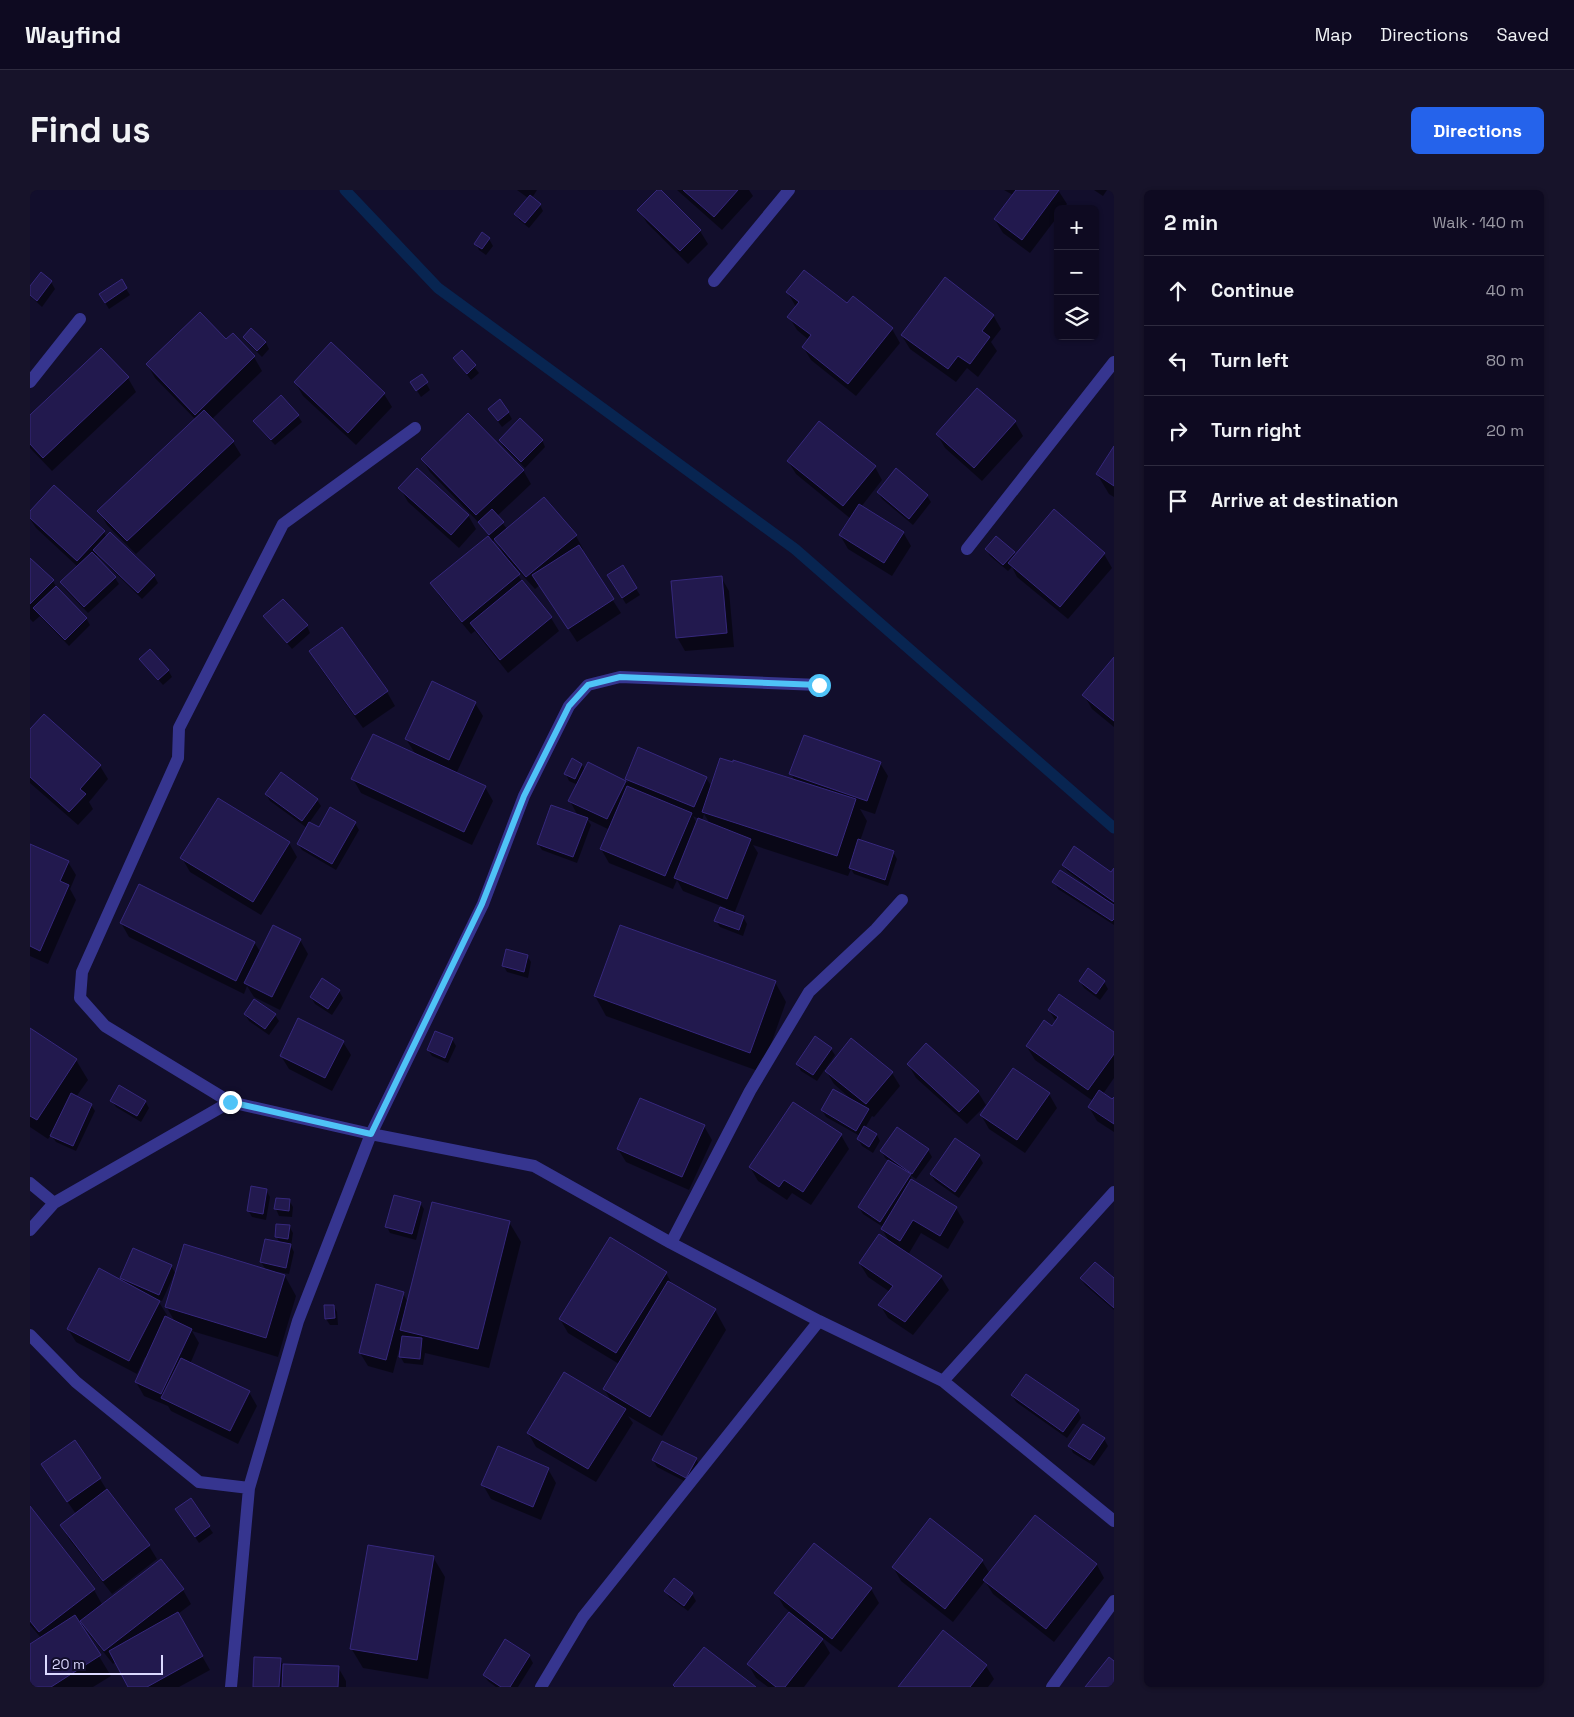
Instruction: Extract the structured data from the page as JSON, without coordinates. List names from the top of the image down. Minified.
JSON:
{"scale_bar":"20 m","page":{"header":"Wayfind","nav":["Map","Directions","Saved"],"buttons":"Directions","title":"Find us","heading":["2 min","Walk · 140 m"],"map_buttons":["+","−"],"list":[["Continue","40 m"],["Turn left","80 m"],["Turn right","20 m"],"Arrive at destination"],"scale":"20 m"}}
